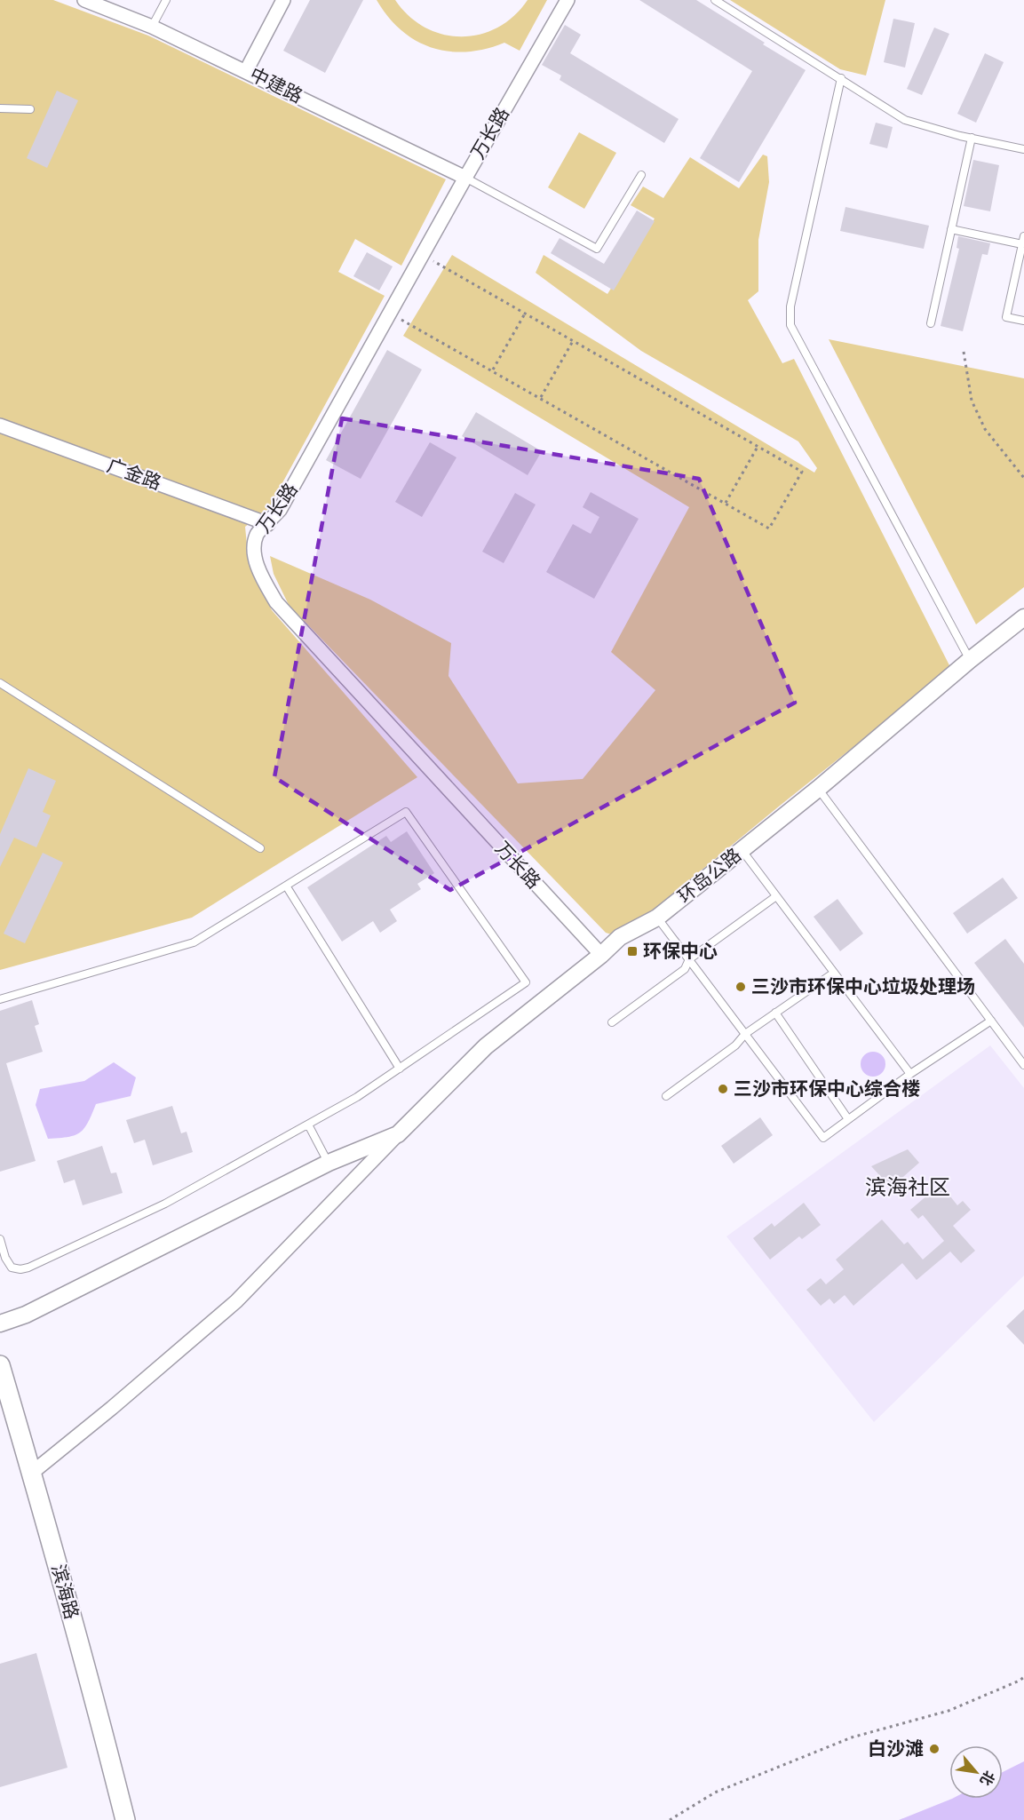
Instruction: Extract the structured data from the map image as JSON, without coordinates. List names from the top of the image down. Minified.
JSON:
{"streets":{"main road":["滨海路"],"street":["中建路","万长路","广金路","环岛公路"]},"crossings":[["中建路","万长路"],["万长路","广金路"],["万长路","环岛公路"]],"districts":["滨海社区"],"places":{"transit":["环保中心"],"other":["三沙市环保中心垃圾处理场","三沙市环保中心综合楼","白沙滩"]},"north":"bottom right"}
